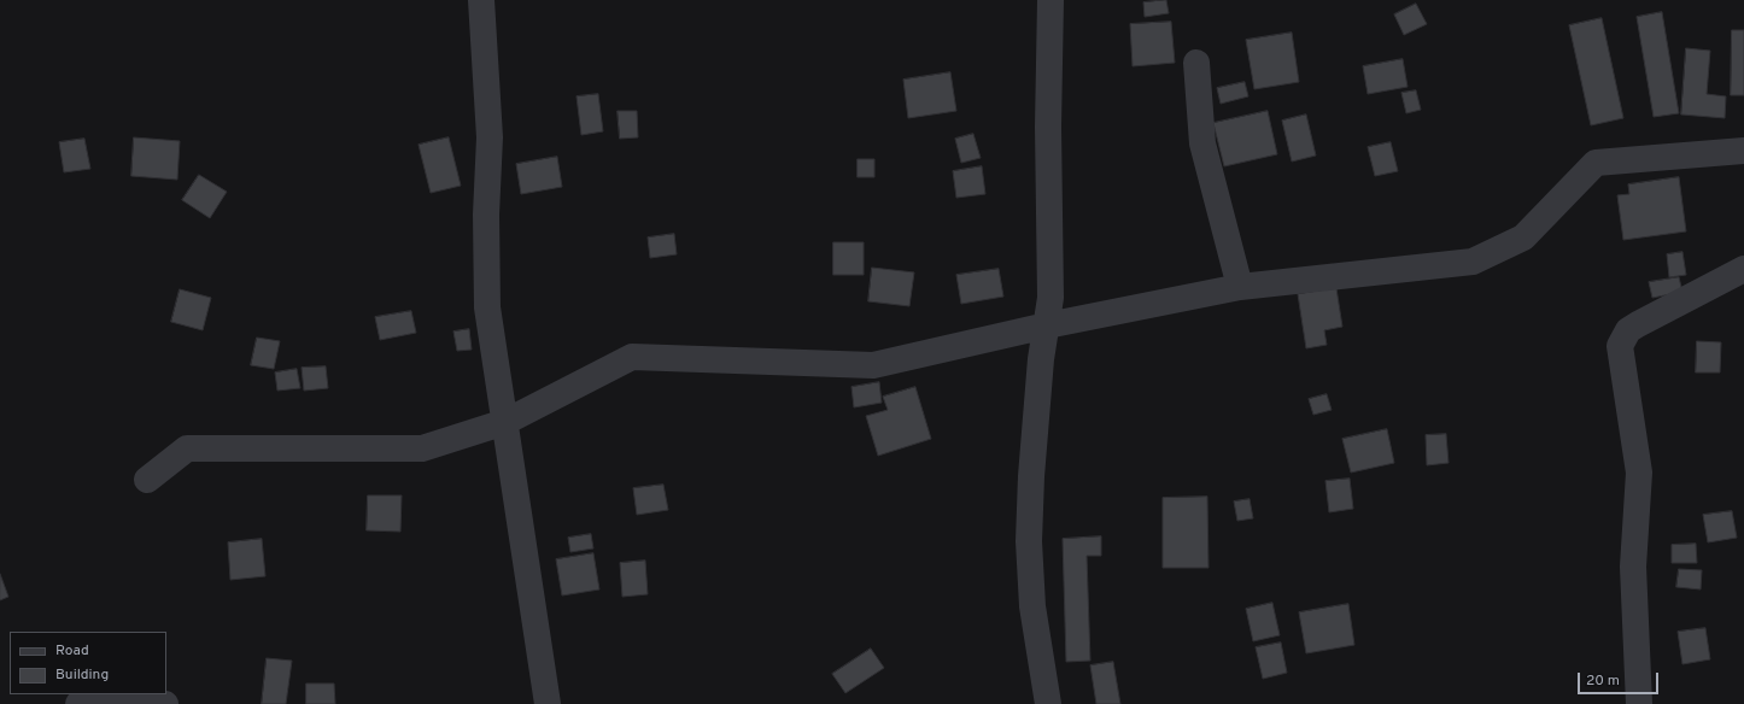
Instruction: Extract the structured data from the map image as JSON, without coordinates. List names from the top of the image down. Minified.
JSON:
{"legend":["Road","Building"],"scale_bar":"20 m"}
